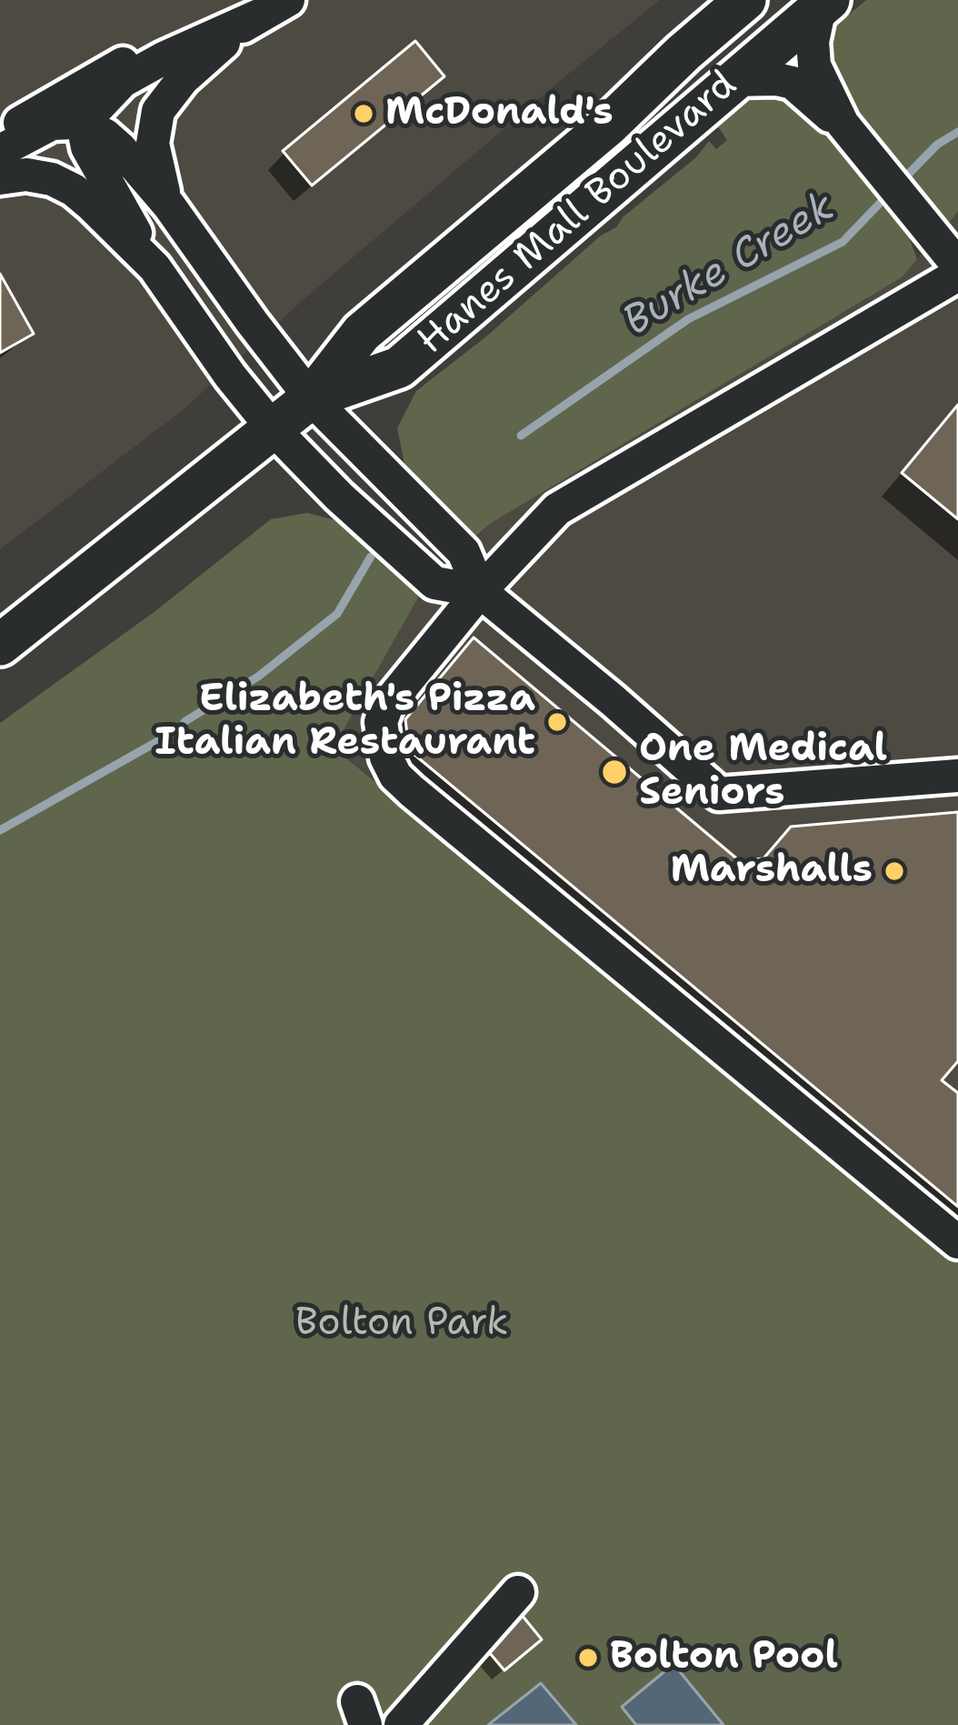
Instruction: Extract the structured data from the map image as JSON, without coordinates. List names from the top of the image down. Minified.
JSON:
{"streets":{"main road":["Hanes Mall Boulevard"]},"water":["Burke Creek"],"parks":["Bolton Park"],"places":["McDonald's","Elizabeth's Pizza Italian Restaurant","One Medical Seniors","Marshalls","Bolton Pool"]}
